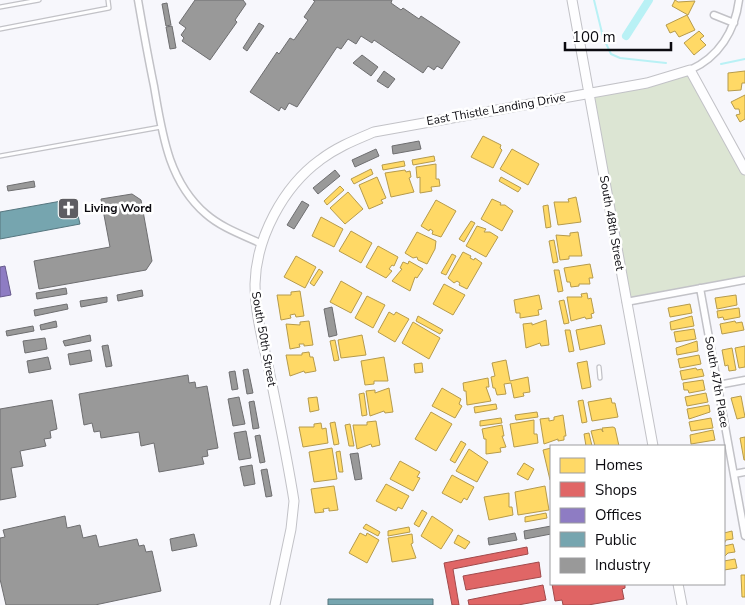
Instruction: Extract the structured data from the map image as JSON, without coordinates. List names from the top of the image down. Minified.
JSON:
{"streets":{"street":["East Thistle Landing Drive","South 48th Street","South 50th Street","South 47th Place"]},"crossings":[["East Thistle Landing Drive","South 48th Street"],["East Thistle Landing Drive","South 50th Street"]],"places":{"church":["Living Word"]},"legend":["Homes","Shops","Offices","Public","Industry"],"scale_bar":"100 m"}
